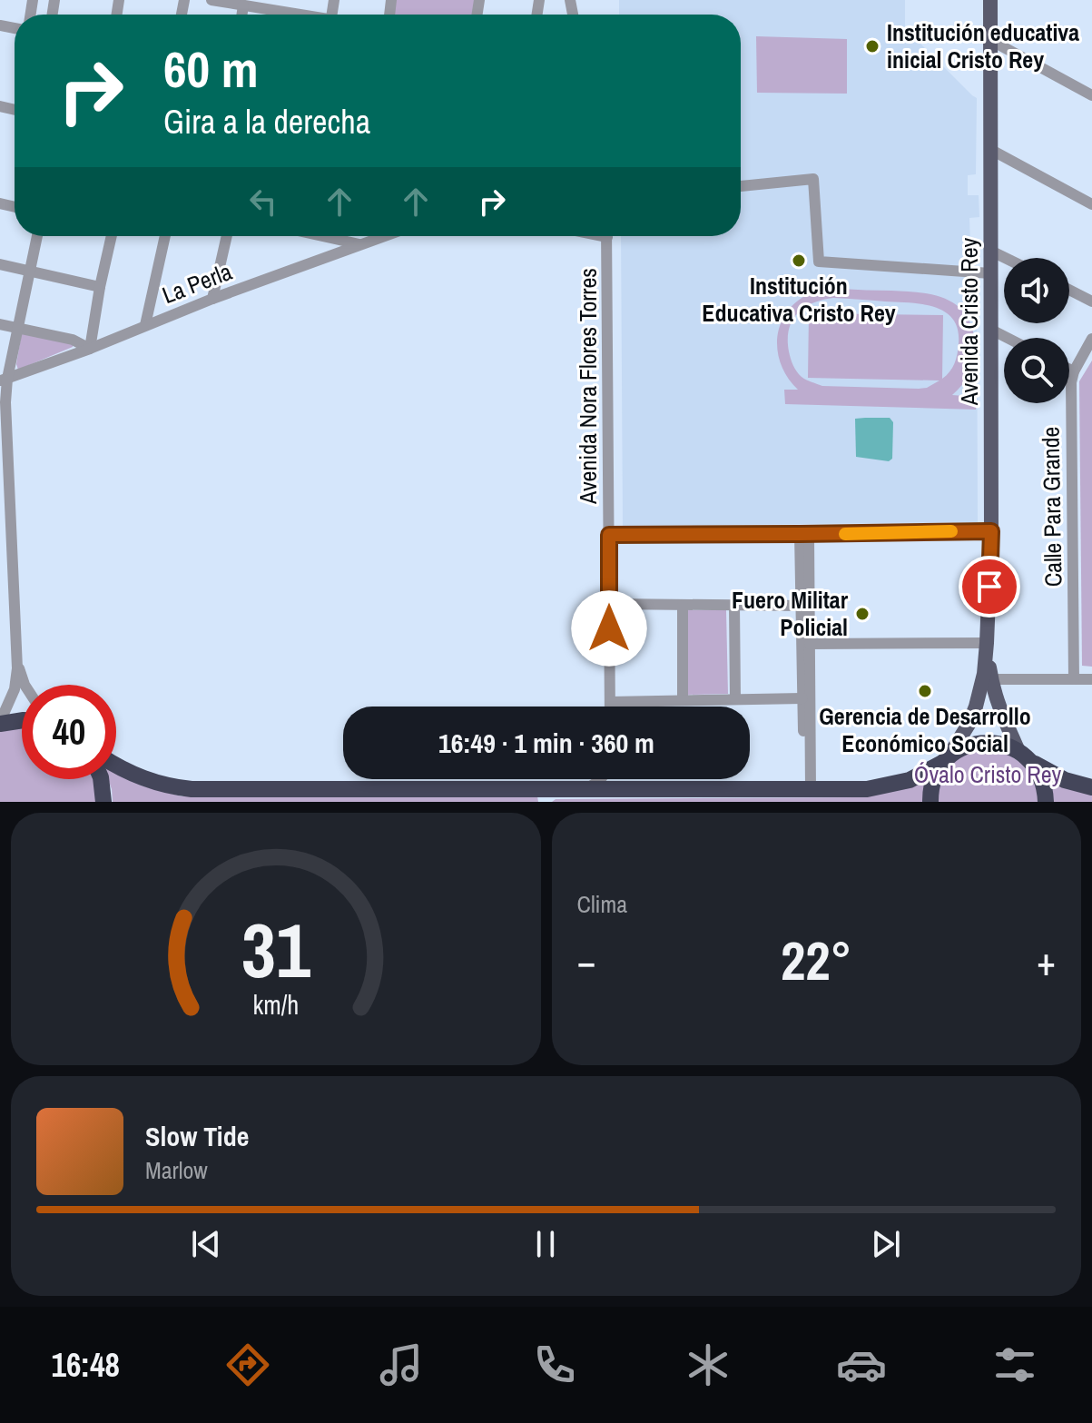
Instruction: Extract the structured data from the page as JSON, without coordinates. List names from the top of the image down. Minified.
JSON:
{"streets":{"main road":["Avenida Cristo Rey"],"street":["La Perla","Avenida Nora Flores Torres","Calle Para Grande"]},"parks":["Óvalo Cristo Rey"],"places":["Institución educativa inicial Cristo Rey","Institución Educativa Cristo Rey","Fuero Militar Policial","Gerencia de Desarrollo Económico Social"],"page":{"turn":["60 m","Gira a la derecha"],"limit":"40","trip":"16:49 · 1 min · 360 m","tile":"Clima","heat":["−","22°","+"],"song":["Slow Tide","Marlow"],"tabs":"16:48","gauge":["31","km/h"]}}
